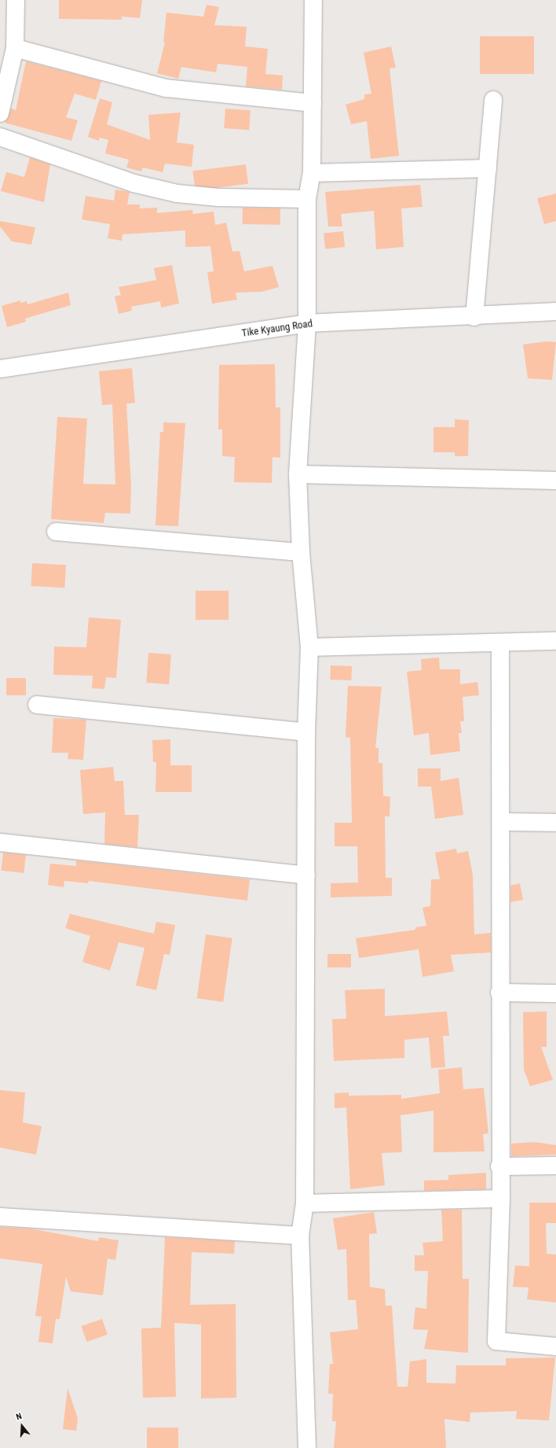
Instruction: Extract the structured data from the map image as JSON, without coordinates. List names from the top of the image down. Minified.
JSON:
{"streets":{"street":["Tike Kyaung Road"]},"north":"top"}
